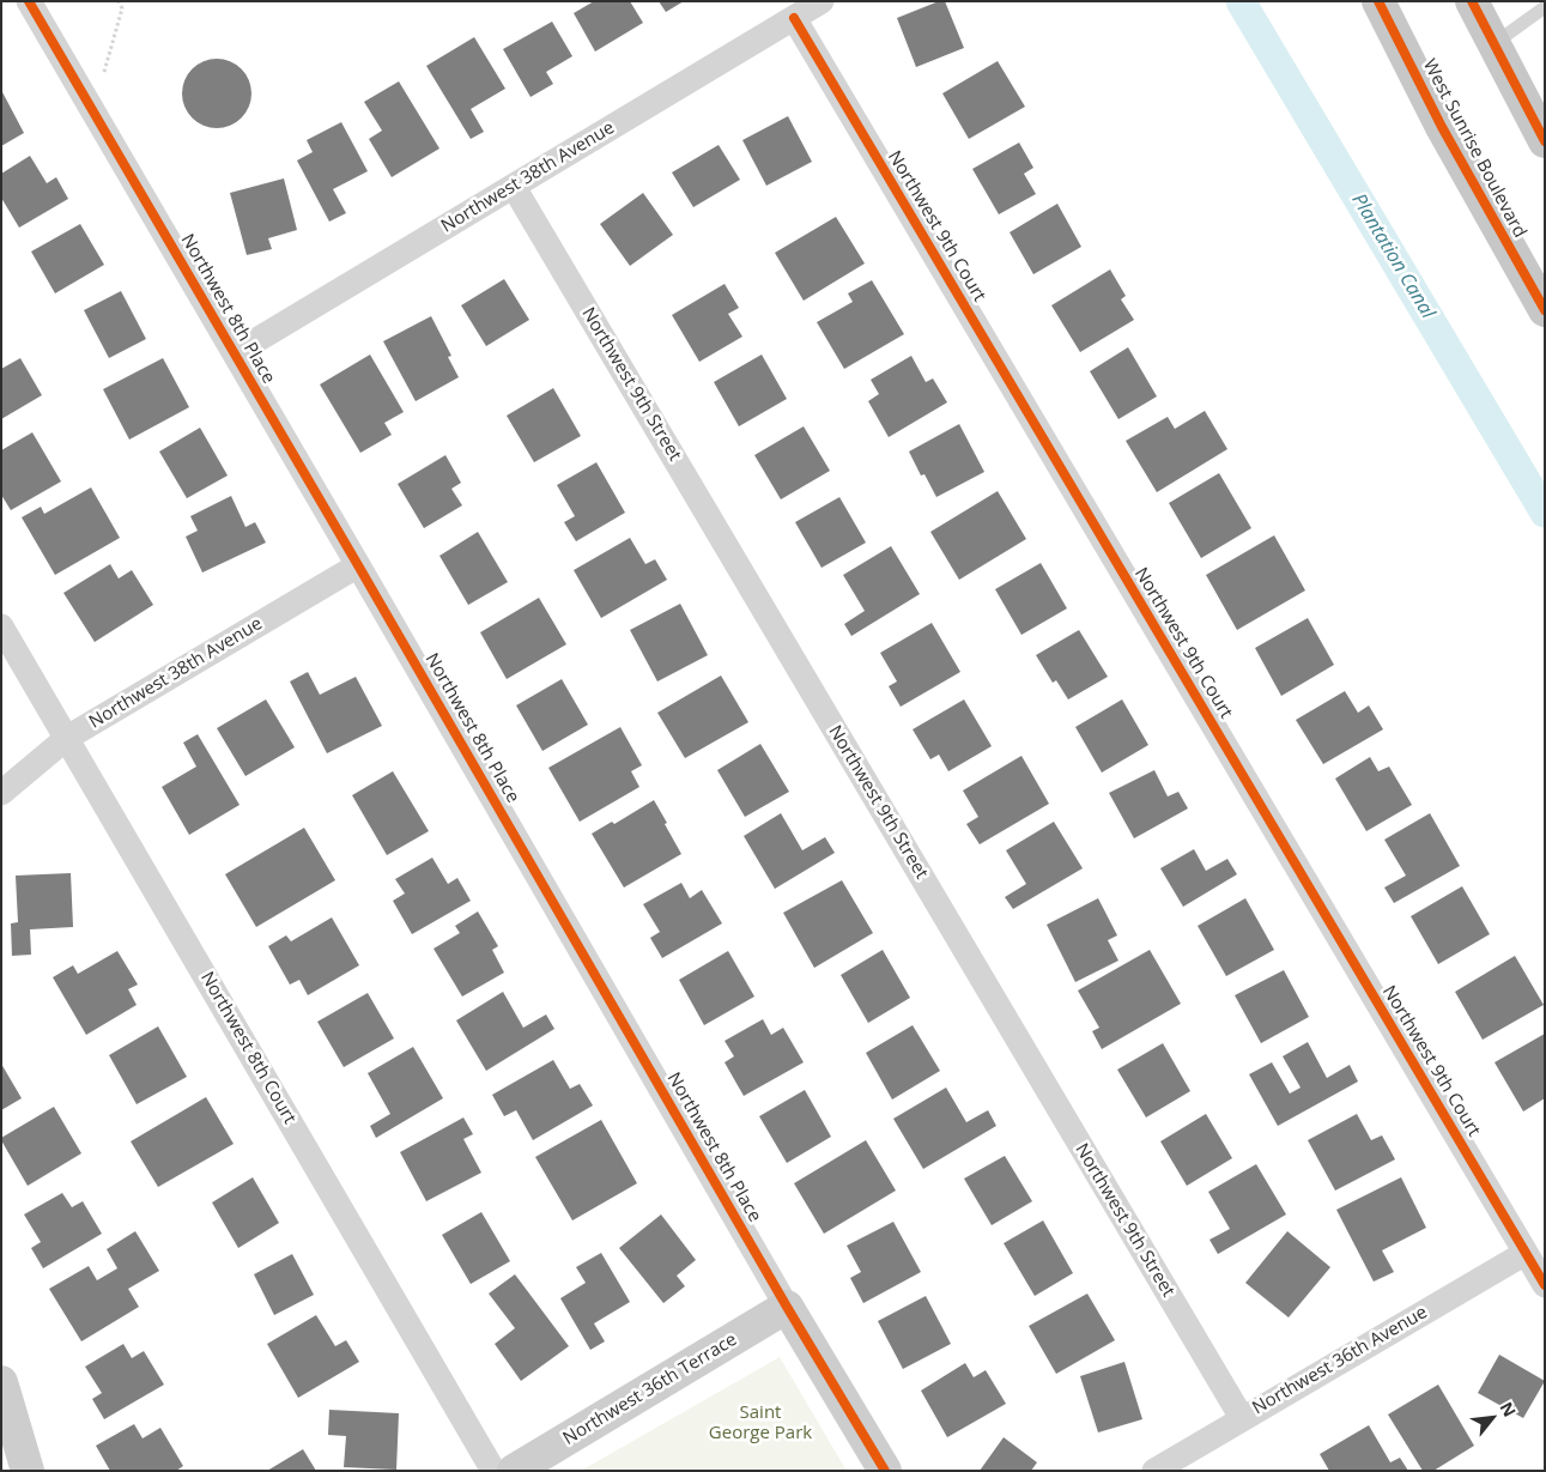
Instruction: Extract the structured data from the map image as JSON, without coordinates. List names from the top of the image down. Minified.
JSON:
{"streets":{"main road":["West Sunrise Boulevard"],"street":["Northwest 38th Avenue","Northwest 9th Court","Northwest 8th Place","Northwest 9th Street","Northwest 8th Court","Northwest 36th Avenue","Northwest 36th Terrace"]},"crossings":[["Northwest 38th Avenue","Northwest 9th Court"],["Northwest 38th Avenue","Northwest 8th Place"],["Northwest 38th Avenue","Northwest 9th Street"],["Northwest 38th Avenue","Northwest 8th Court"],["Northwest 9th Court","Northwest 36th Avenue"],["Northwest 8th Place","Northwest 36th Terrace"],["Northwest 9th Street","Northwest 36th Avenue"]],"water":["Plantation Canal"],"parks":["Saint George Park"],"north":"top right"}
